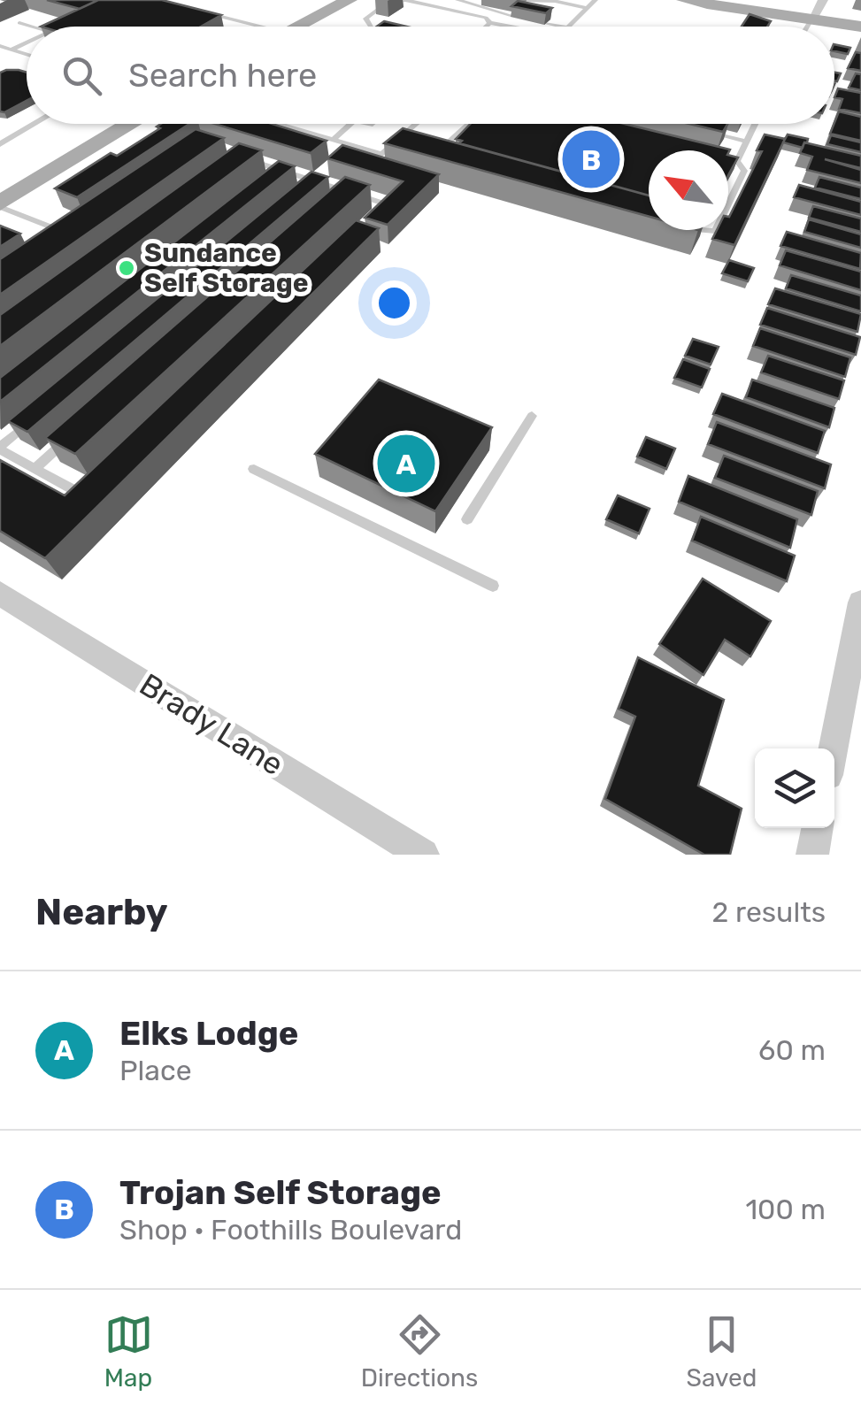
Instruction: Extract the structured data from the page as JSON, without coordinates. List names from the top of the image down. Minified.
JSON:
{"streets":{"street":["Brady Lane"]},"places":["Sundance Self Storage"],"north":"top left","page":{"search":"Search here","pins":["B","A"],"heading":["Nearby","2 results"],"list":[{"mark":"A","name":"Elks Lodge","note":"Place","value":"60 m"},{"mark":"B","name":"Trojan Self Storage","note":"Shop · Foothills Boulevard","value":"100 m"}],"nav":["Map","Directions","Saved"]}}
